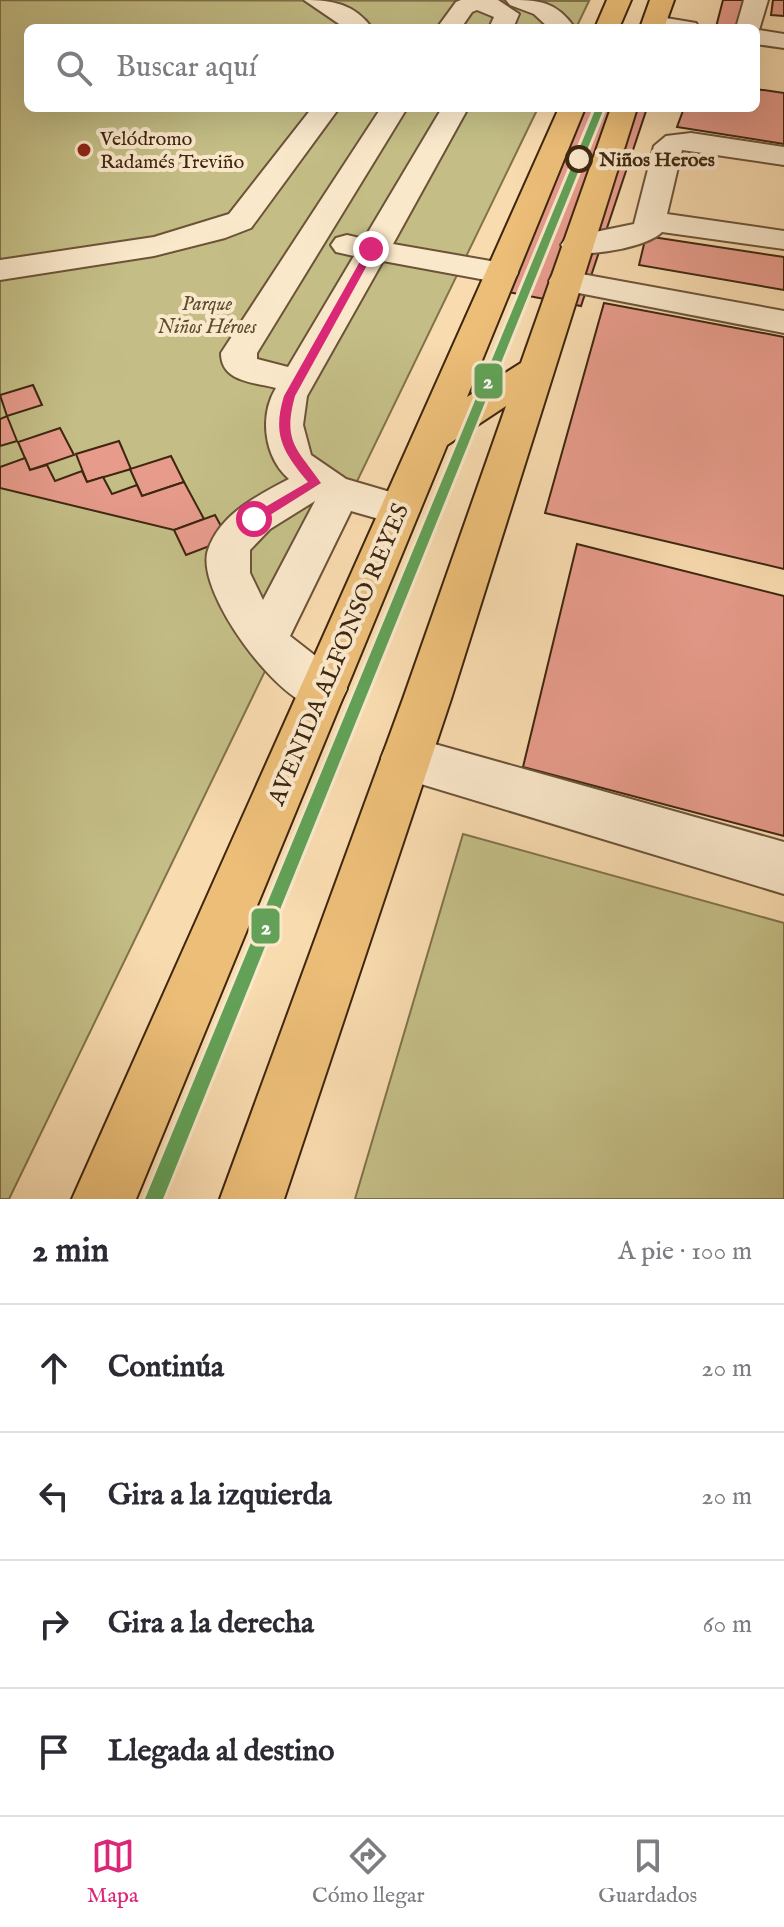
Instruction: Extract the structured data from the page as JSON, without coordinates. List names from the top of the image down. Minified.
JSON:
{"streets":{"highway":["AVENIDA ALFONSO REYES"]},"parks":["Parque Niños Héroes"],"places":["Velódromo Radamés Treviño","Niños Heroes"],"lines":["metro line 2"],"page":{"search":"Buscar aquí","heading":["2 min","A pie · 100 m"],"list":[["Continúa","20 m"],["Gira a la izquierda","20 m"],["Gira a la derecha","60 m"],"Llegada al destino"],"nav":["Mapa","Cómo llegar","Guardados"]}}
